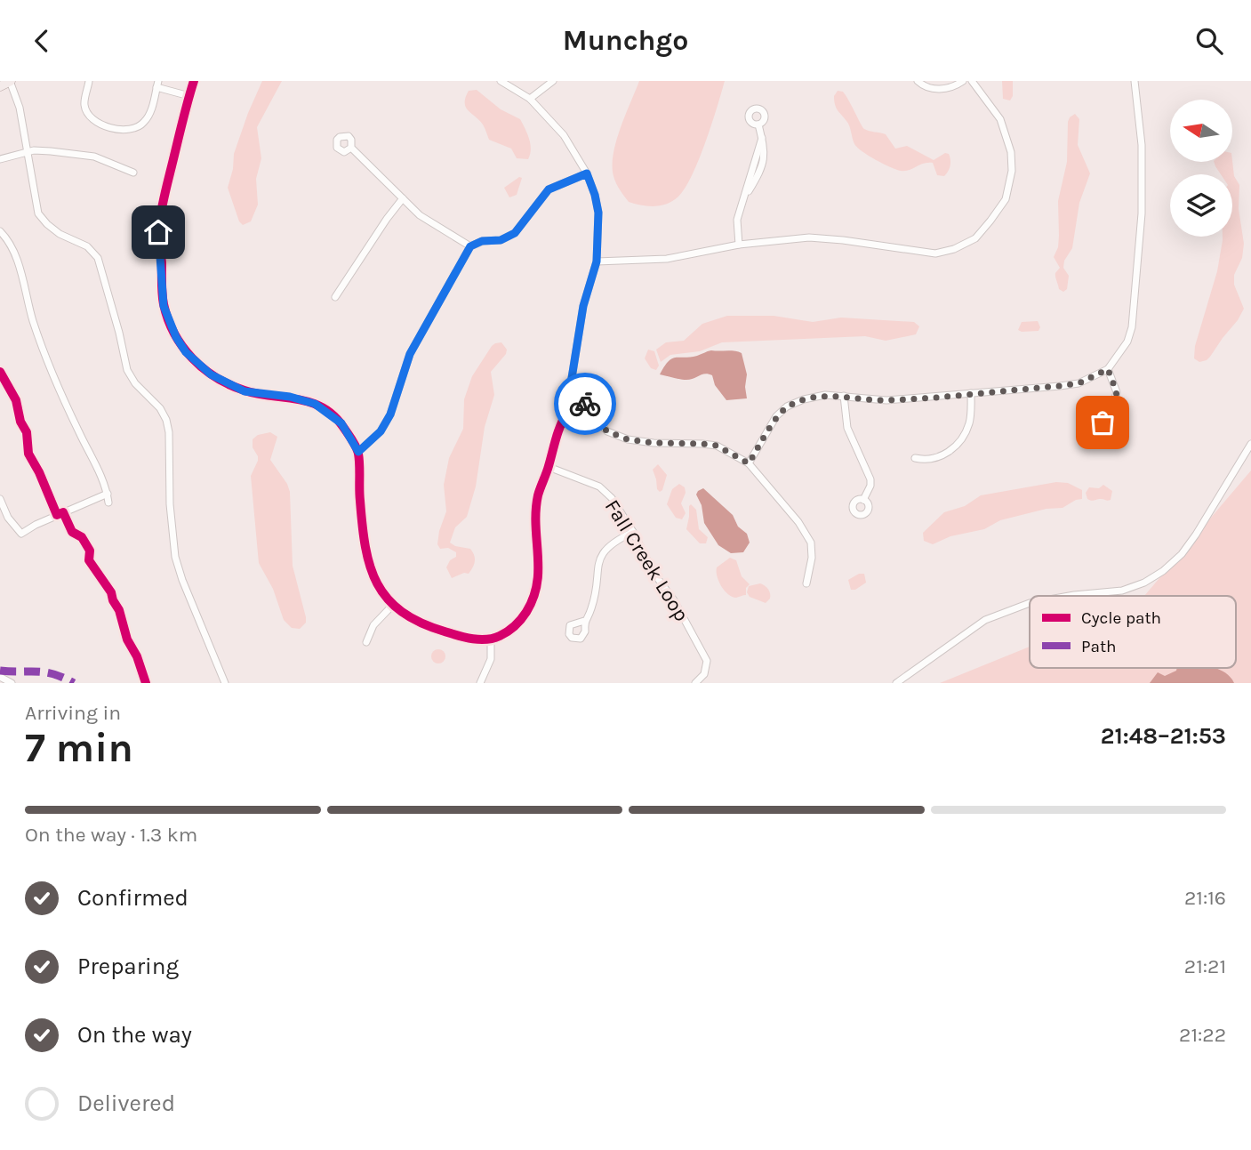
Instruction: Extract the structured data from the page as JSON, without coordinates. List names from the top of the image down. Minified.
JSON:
{"streets":{"street":["Fall Creek Loop"]},"legend":["Cycle path","Path"],"north":"left","page":{"header":"Munchgo","heading":["7 min","Arriving in","21:48–21:53"],"bar":"On the way · 1.3 km","list":[["Confirmed","21:16"],["Preparing","21:21"],["On the way","21:22"],"Delivered"]}}
